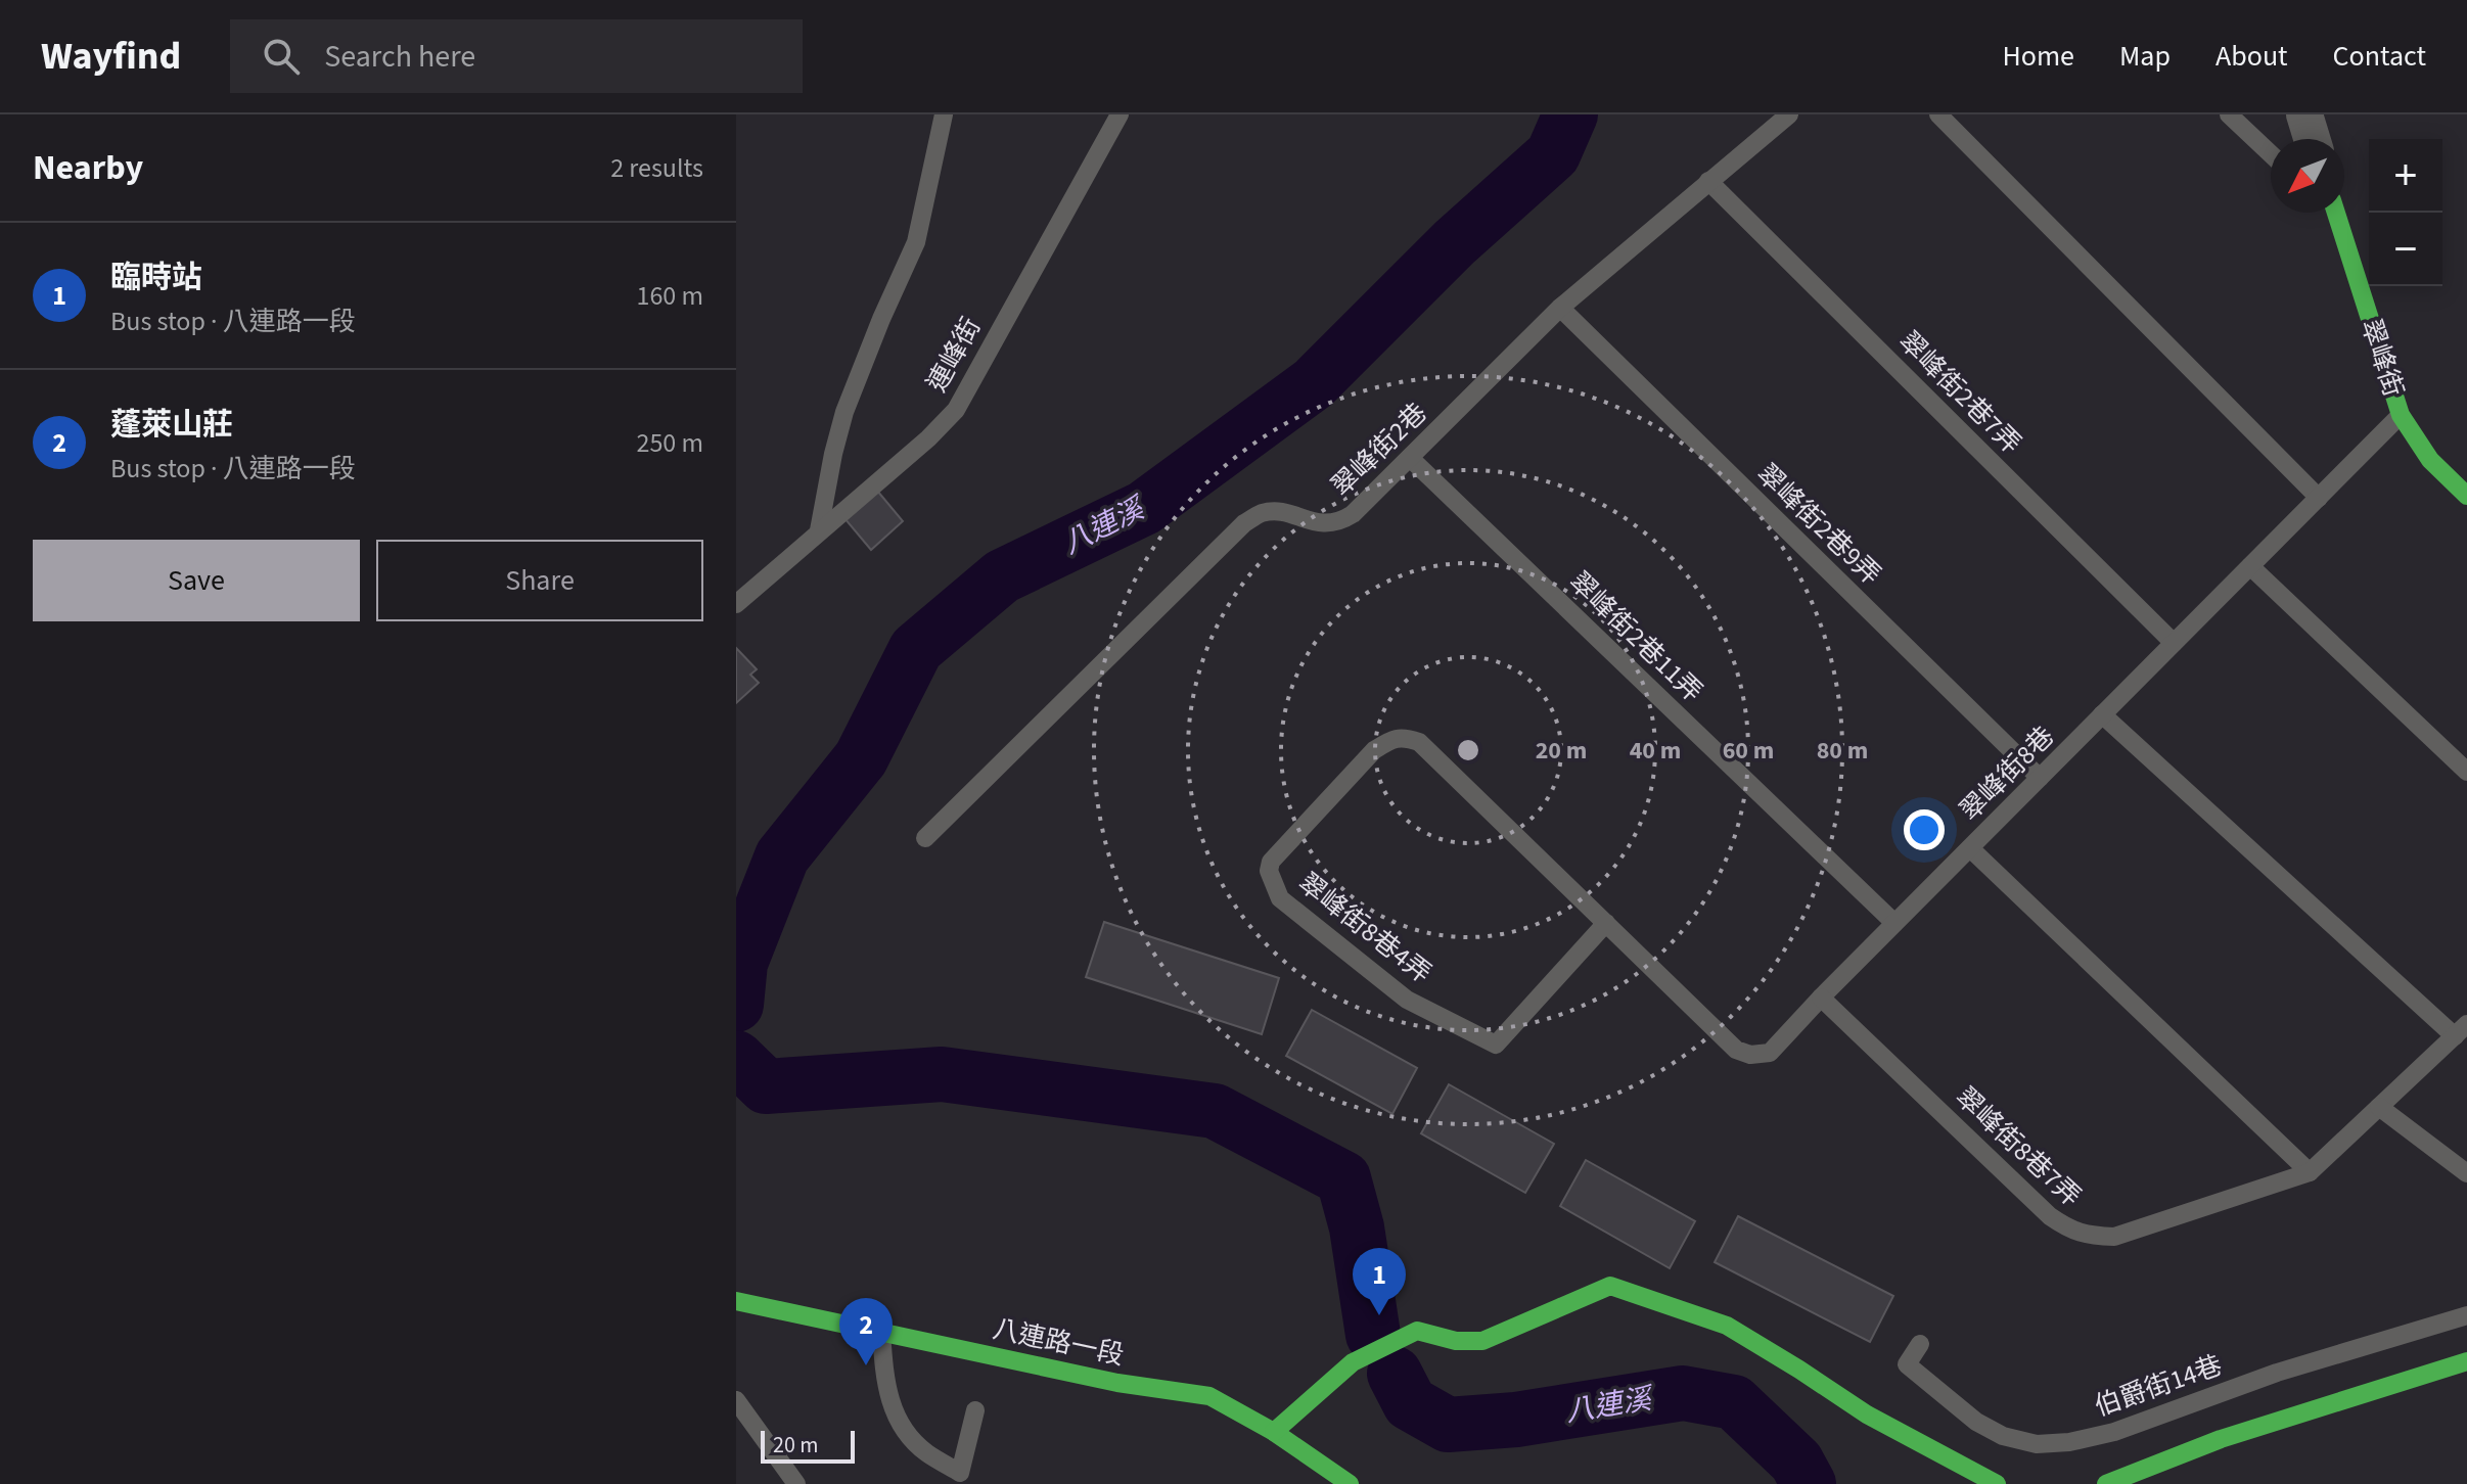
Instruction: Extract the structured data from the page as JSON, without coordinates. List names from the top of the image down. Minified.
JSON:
{"streets":{"street":["翠峰街","八連路一段"],"lane":["連峰街","翠峰街2巷7弄","翠峰街2巷","翠峰街2巷9弄","翠峰街2巷11弄","翠峰街8巷","翠峰街8巷4弄","翠峰街8巷7弄","伯爵街14巷"]},"crossings":[["翠峰街","翠峰街8巷"],["翠峰街2巷7弄","翠峰街2巷"],["翠峰街2巷7弄","翠峰街8巷"],["翠峰街2巷","翠峰街2巷9弄"],["翠峰街2巷","翠峰街2巷11弄"],["翠峰街2巷9弄","翠峰街8巷"],["翠峰街2巷11弄","翠峰街8巷"],["翠峰街8巷","翠峰街8巷4弄"],["翠峰街8巷","翠峰街8巷7弄"]],"water":["八連溪"],"scale_bar":"20 m","north":"bottom left","page":{"header":"Wayfind","search":"Search here","nav":["Home","Map","About","Contact"],"heading":["Nearby","2 results"],"map_buttons":["+","−"],"list":[{"mark":"1","name":"臨時站","note":"Bus stop · 八連路一段","value":"160 m"},{"mark":"2","name":"蓬萊山莊","note":"Bus stop · 八連路一段","value":"250 m"}],"buttons":["Save","Share"],"pins":["1","2"],"scale":"20 m"},"rings":["20 m","40 m","60 m","80 m"]}
